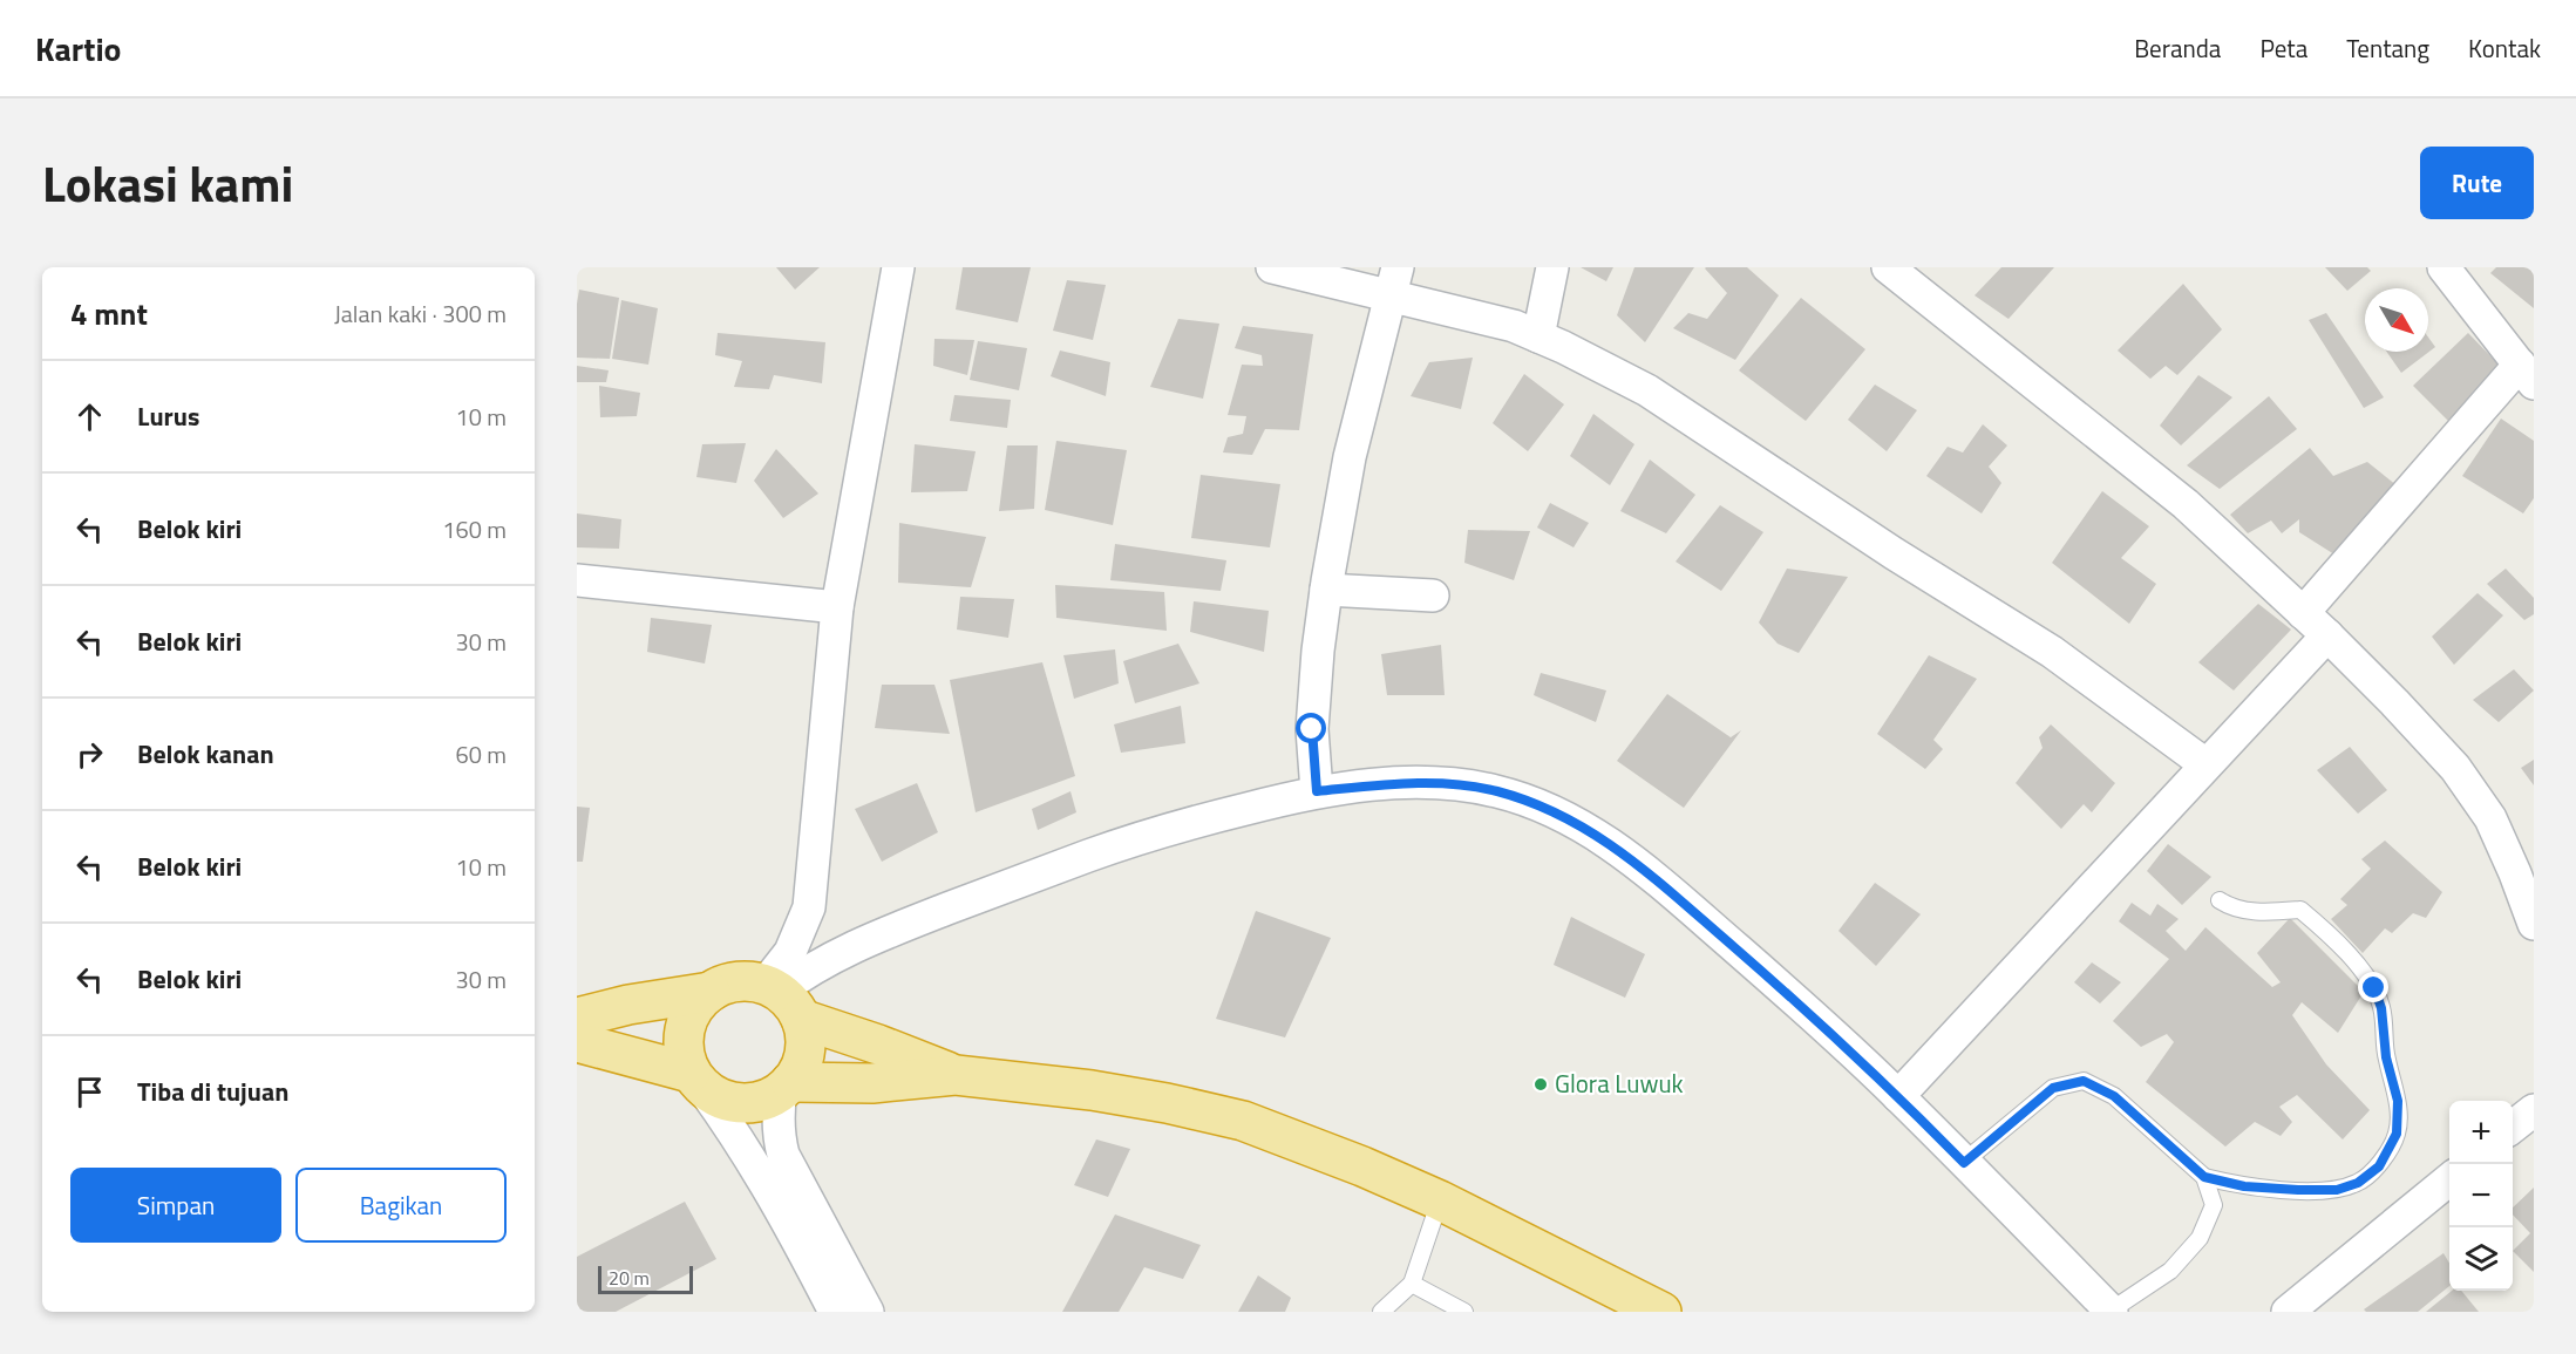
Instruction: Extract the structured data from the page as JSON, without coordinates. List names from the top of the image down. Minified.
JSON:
{"places":["Glora Luwuk"],"scale_bar":"20 m","north":"bottom right","page":{"header":"Kartio","nav":["Beranda","Peta","Tentang","Kontak"],"title":"Lokasi kami","buttons":["Rute",["Simpan","Bagikan"]],"heading":["4 mnt","Jalan kaki · 300 m"],"list":[["Lurus","10 m"],["Belok kiri","160 m"],["Belok kiri","30 m"],["Belok kanan","60 m"],["Belok kiri","10 m"],["Belok kiri","30 m"],"Tiba di tujuan"],"map_buttons":["+","−"],"scale":"20 m"}}
